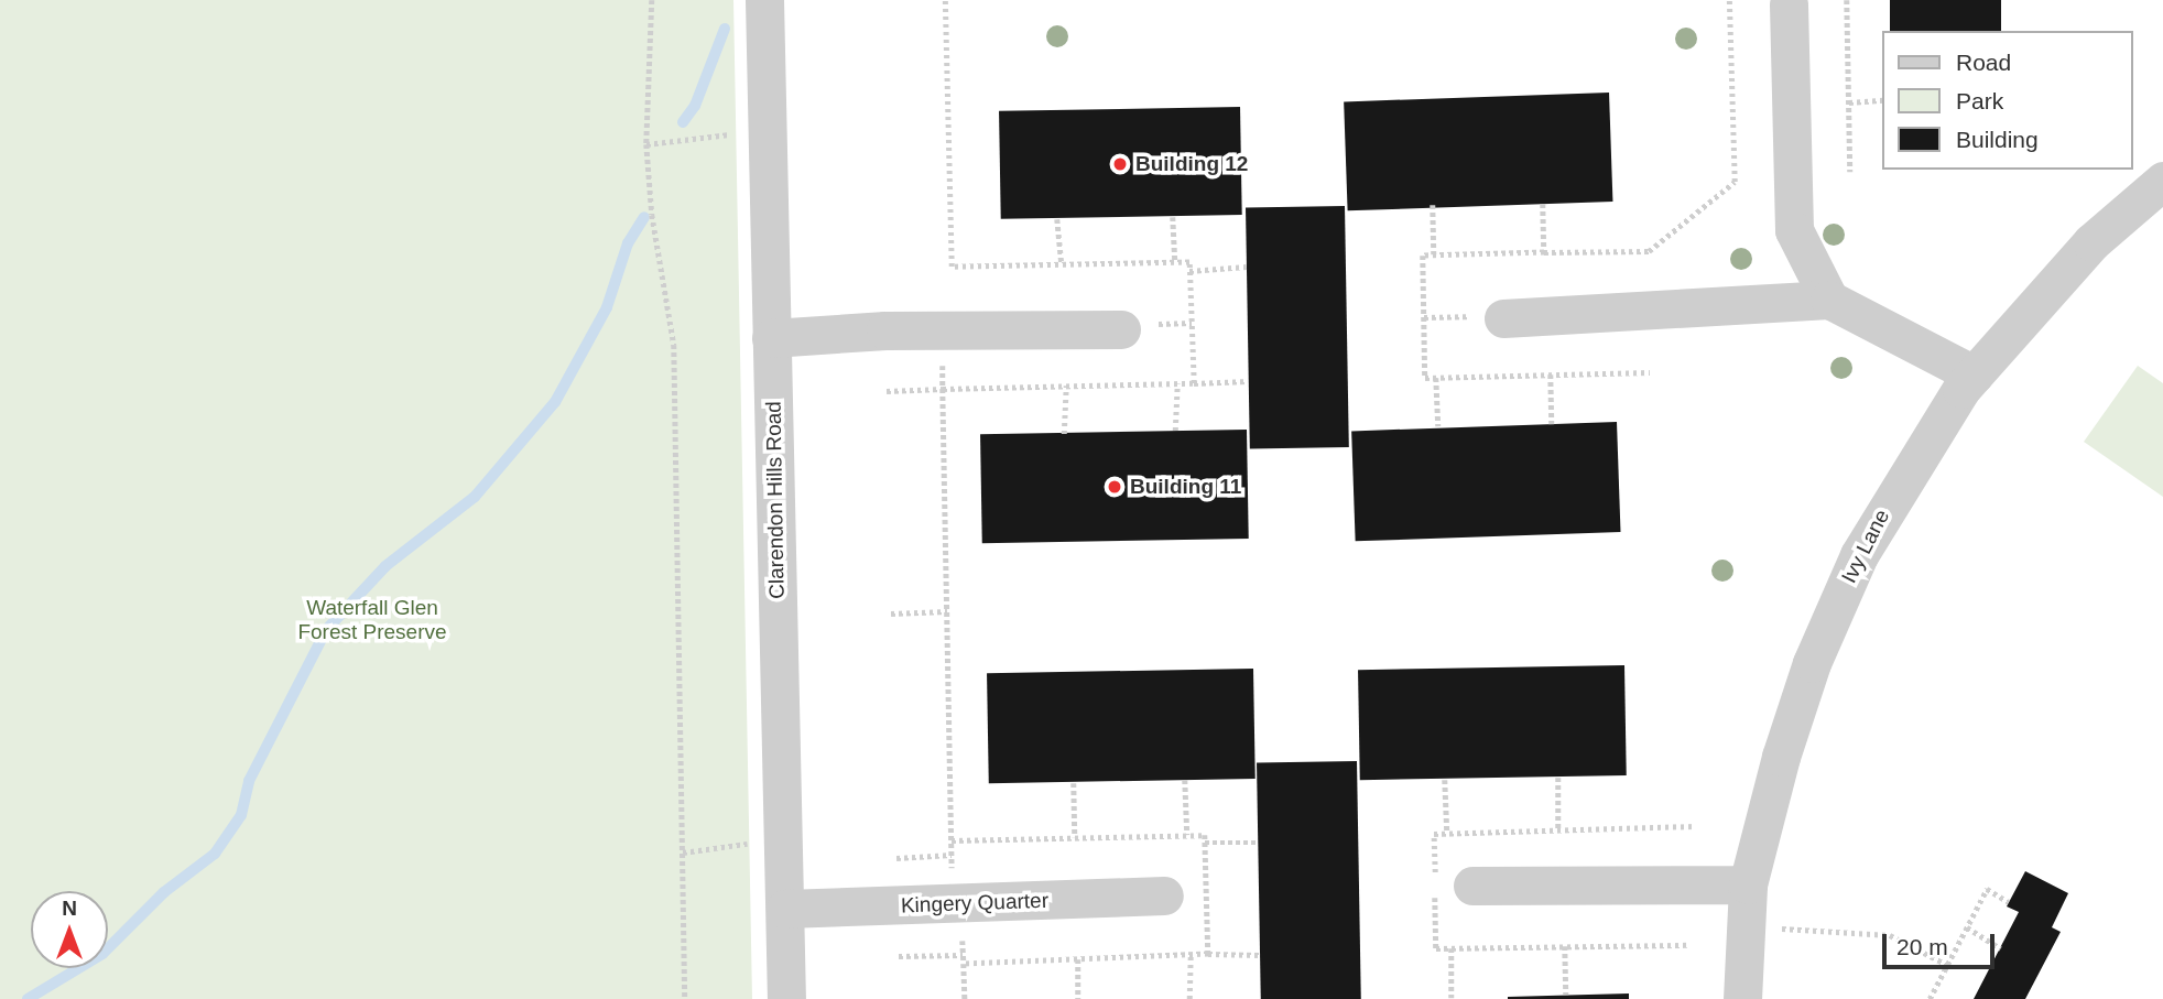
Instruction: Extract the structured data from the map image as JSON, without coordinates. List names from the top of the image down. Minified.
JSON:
{"streets":{"street":["Clarendon Hills Road","Ivy Lane","Kingery Quarter"]},"crossings":[["Clarendon Hills Road","Kingery Quarter"]],"parks":["Waterfall Glen Forest Preserve"],"places":["Building 12","Building 11"],"legend":["Road","Park","Building"],"scale_bar":"20 m","north":"top"}
